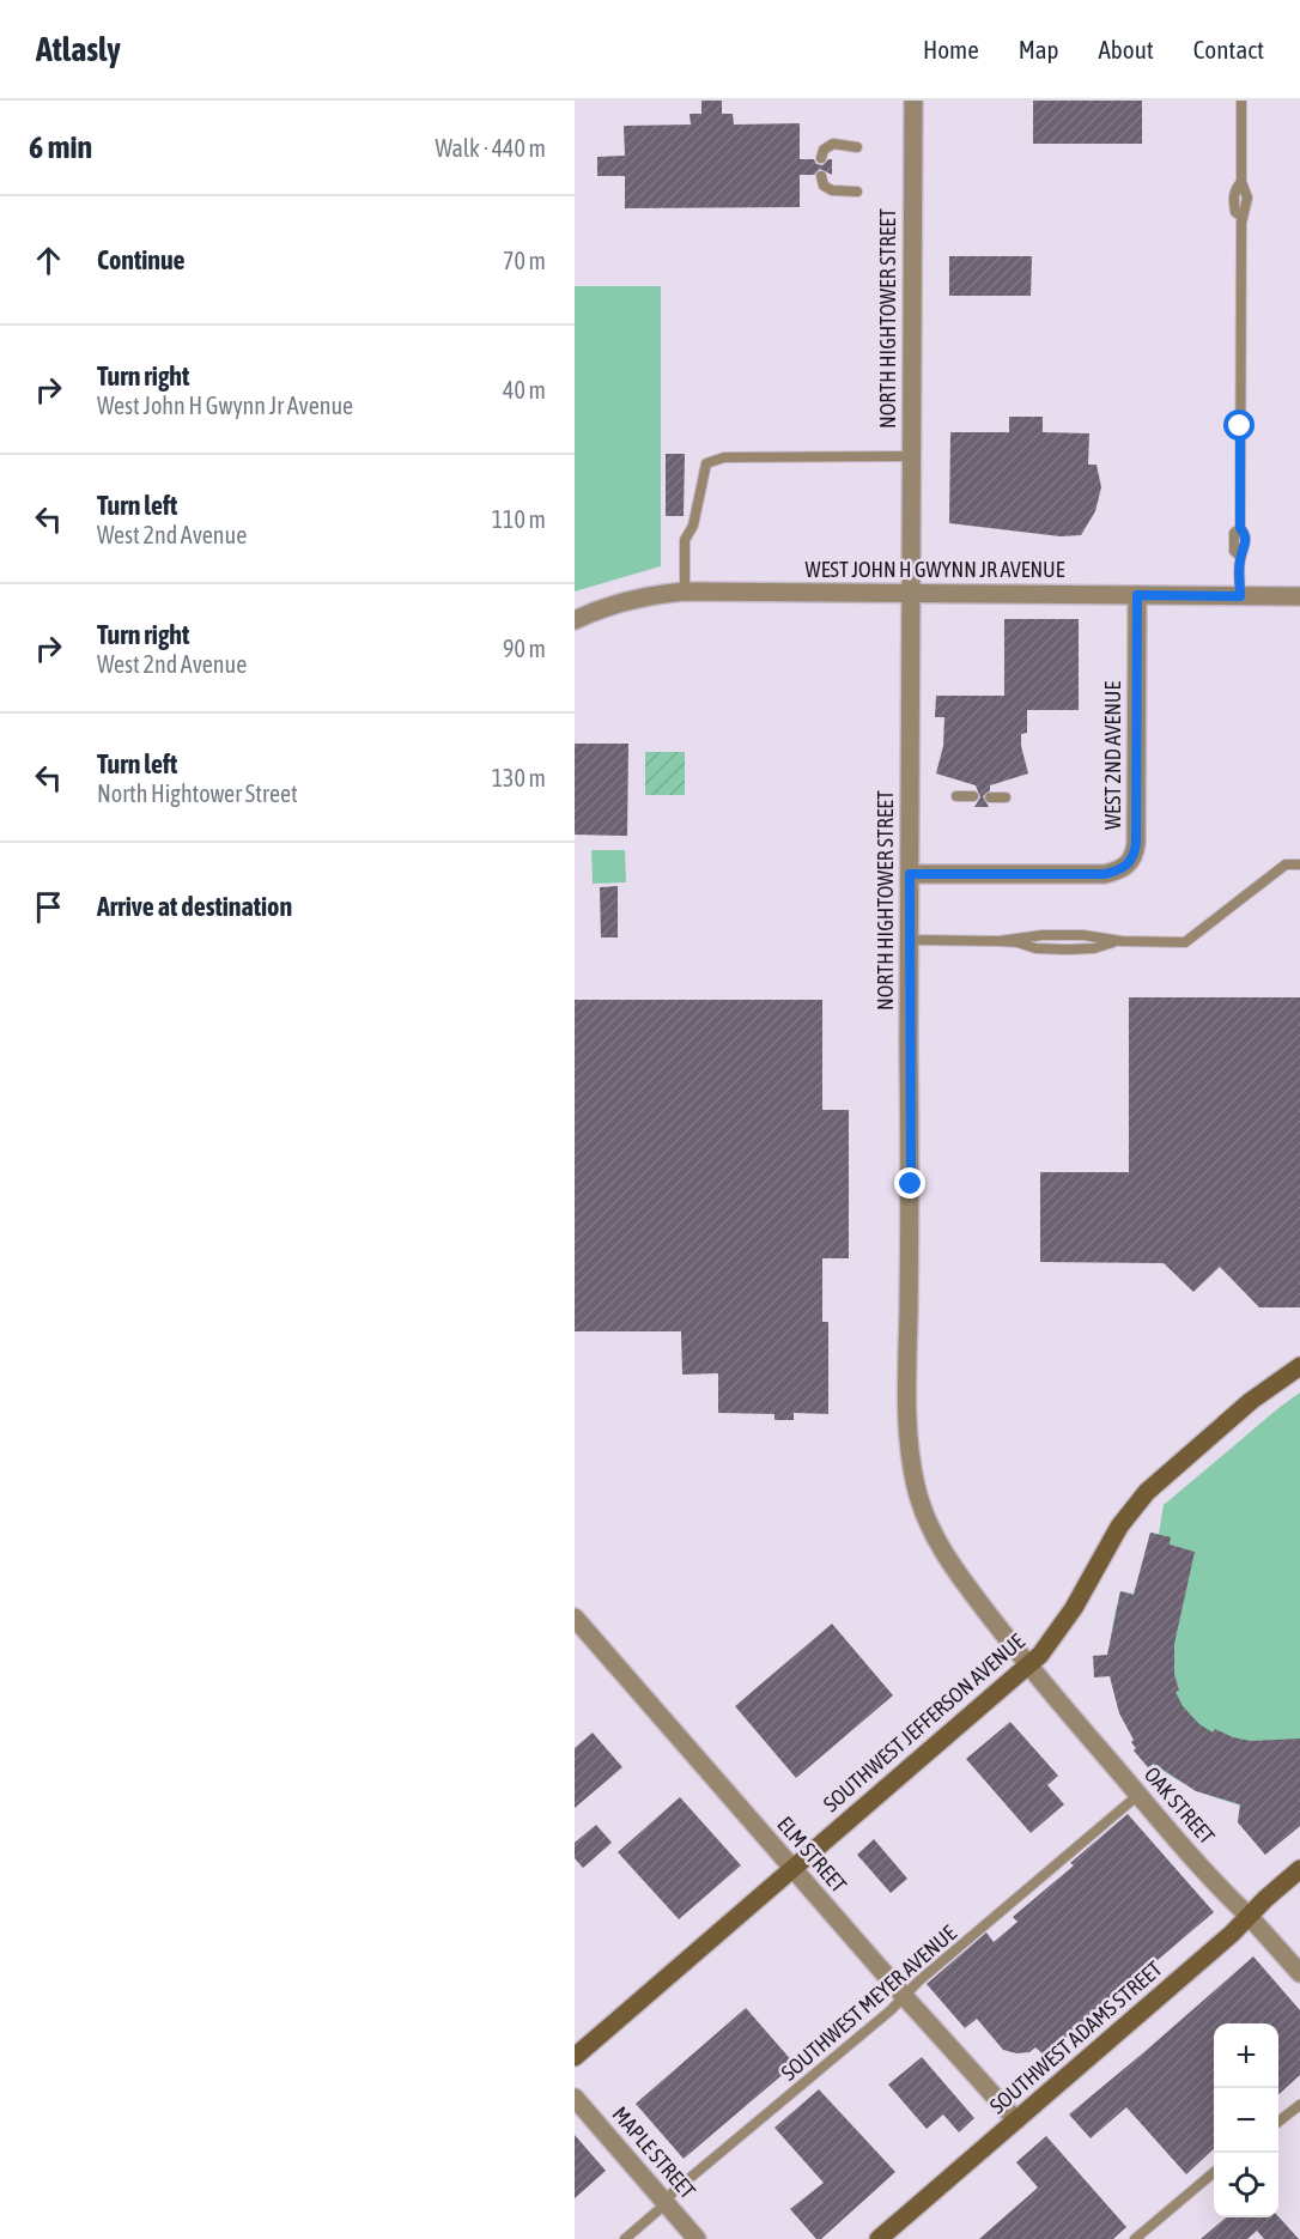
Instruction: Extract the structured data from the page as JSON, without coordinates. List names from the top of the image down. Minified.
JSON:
{"streets":{"main road":["SOUTHWEST JEFFERSON AVENUE","SOUTHWEST ADAMS STREET"],"street":["NORTH HIGHTOWER STREET","WEST JOHN H GWYNN JR AVENUE","WEST 2ND AVENUE","OAK STREET","ELM STREET","MAPLE STREET"],"lane":["SOUTHWEST MEYER AVENUE"]},"crossings":[["NORTH HIGHTOWER STREET","WEST JOHN H GWYNN JR AVENUE"],["NORTH HIGHTOWER STREET","WEST 2ND AVENUE"],["NORTH HIGHTOWER STREET","SOUTHWEST JEFFERSON AVENUE"],["NORTH HIGHTOWER STREET","OAK STREET"],["WEST JOHN H GWYNN JR AVENUE","WEST 2ND AVENUE"],["SOUTHWEST JEFFERSON AVENUE","OAK STREET"],["SOUTHWEST JEFFERSON AVENUE","ELM STREET"],["OAK STREET","SOUTHWEST MEYER AVENUE"],["OAK STREET","SOUTHWEST ADAMS STREET"],["ELM STREET","SOUTHWEST MEYER AVENUE"],["ELM STREET","SOUTHWEST ADAMS STREET"],["SOUTHWEST MEYER AVENUE","MAPLE STREET"]],"page":{"header":"Atlasly","nav":["Home","Map","About","Contact"],"heading":["6 min","Walk · 440 m"],"list":[["Continue","70 m"],["Turn right","West John H Gwynn Jr Avenue","40 m"],["Turn left","West 2nd Avenue","110 m"],["Turn right","West 2nd Avenue","90 m"],["Turn left","North Hightower Street","130 m"],"Arrive at destination"],"map_buttons":["+","−"]}}
